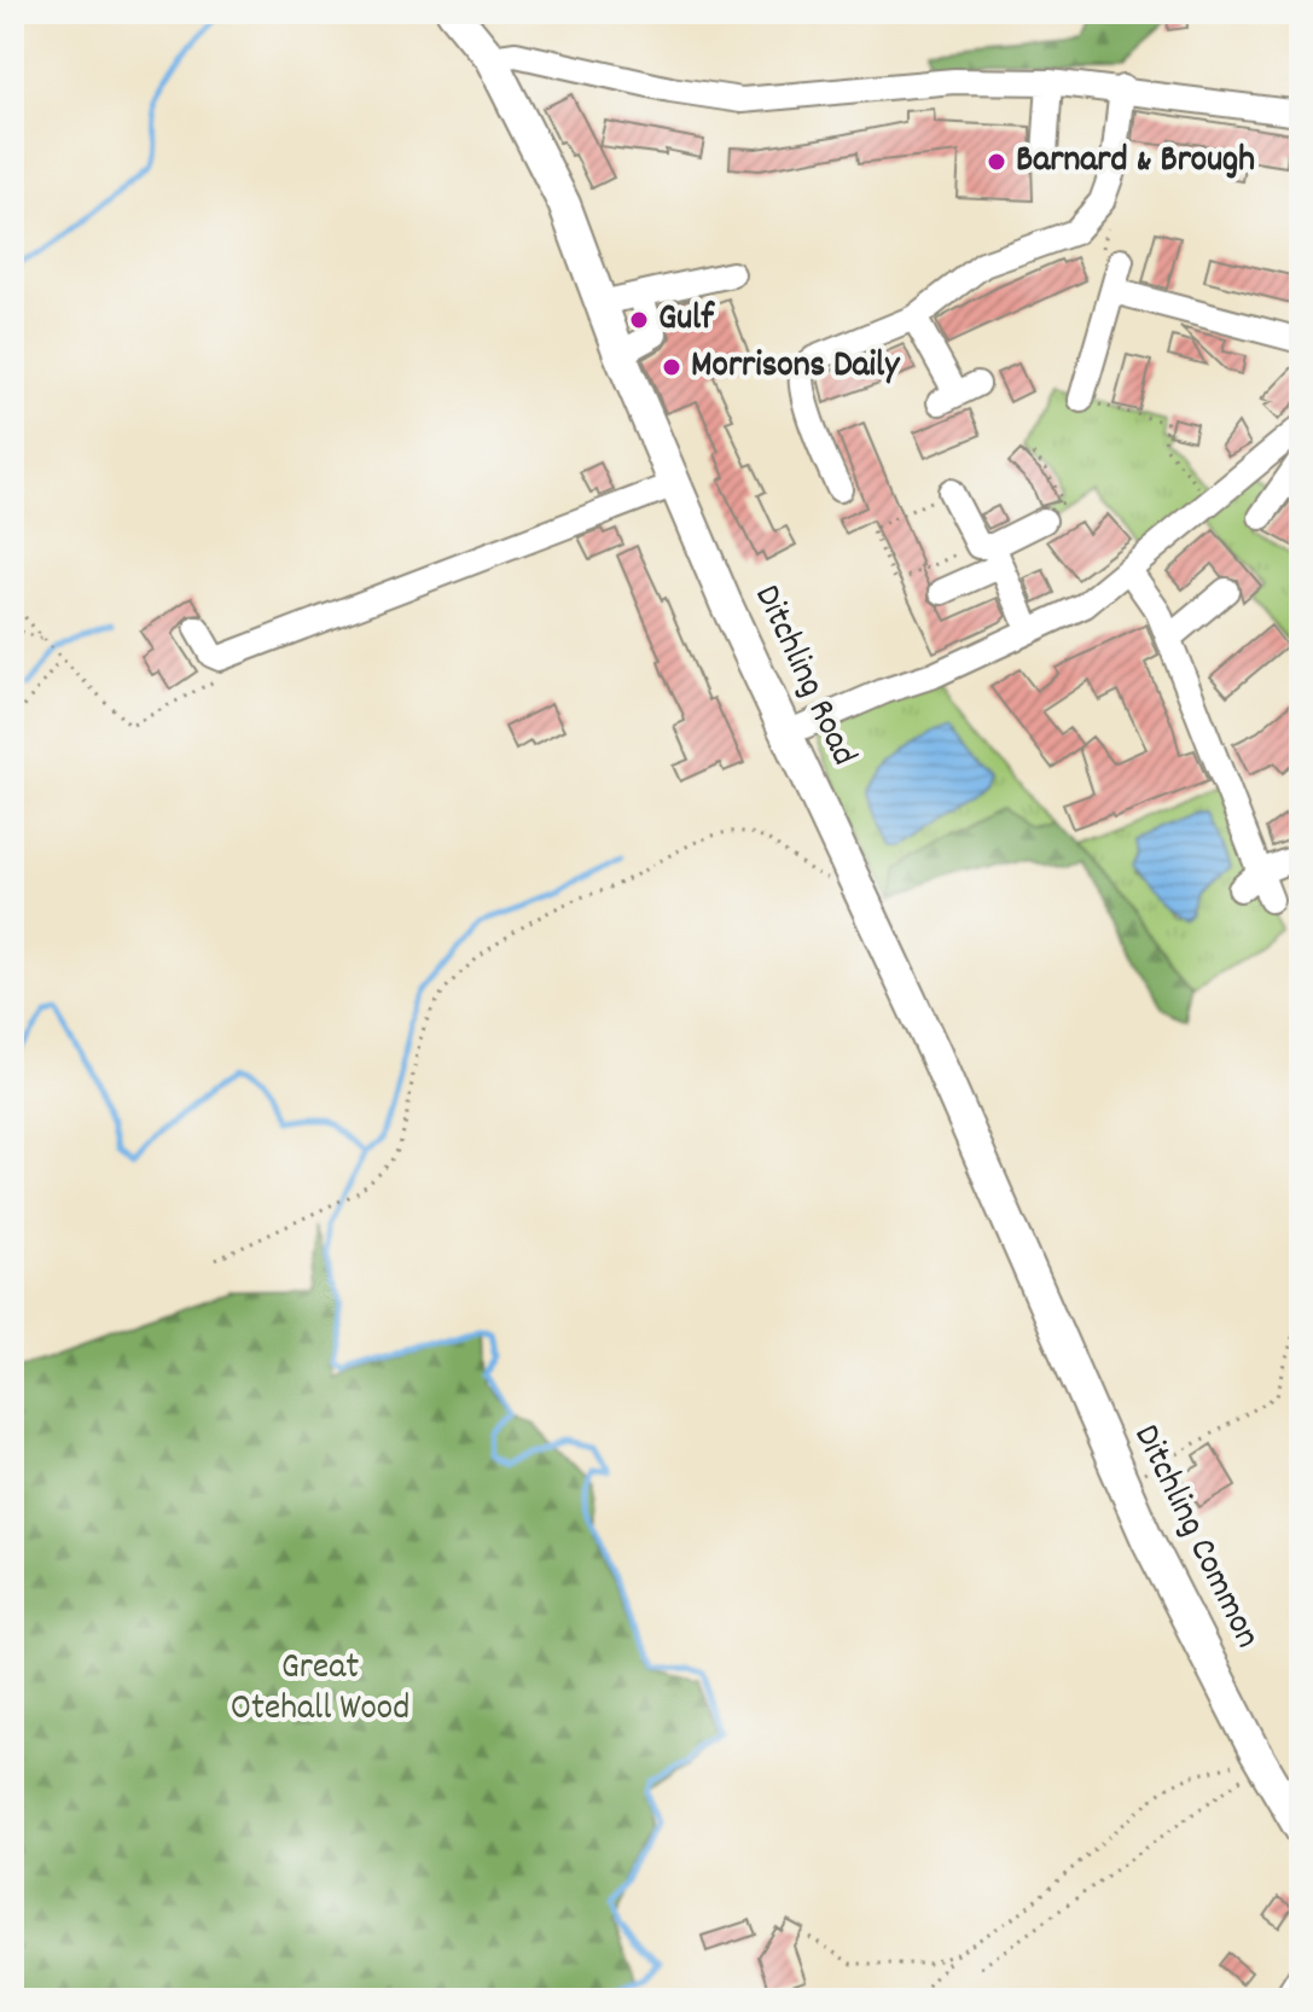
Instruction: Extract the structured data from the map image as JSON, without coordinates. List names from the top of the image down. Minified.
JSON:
{"streets":{"main road":["Ditchling Road","Ditchling Common"]},"crossings":[["Ditchling Road","Ditchling Common"]],"parks":["Great Otehall Wood"],"places":["Barnard & Brough","Gulf","Morrisons Daily"]}
